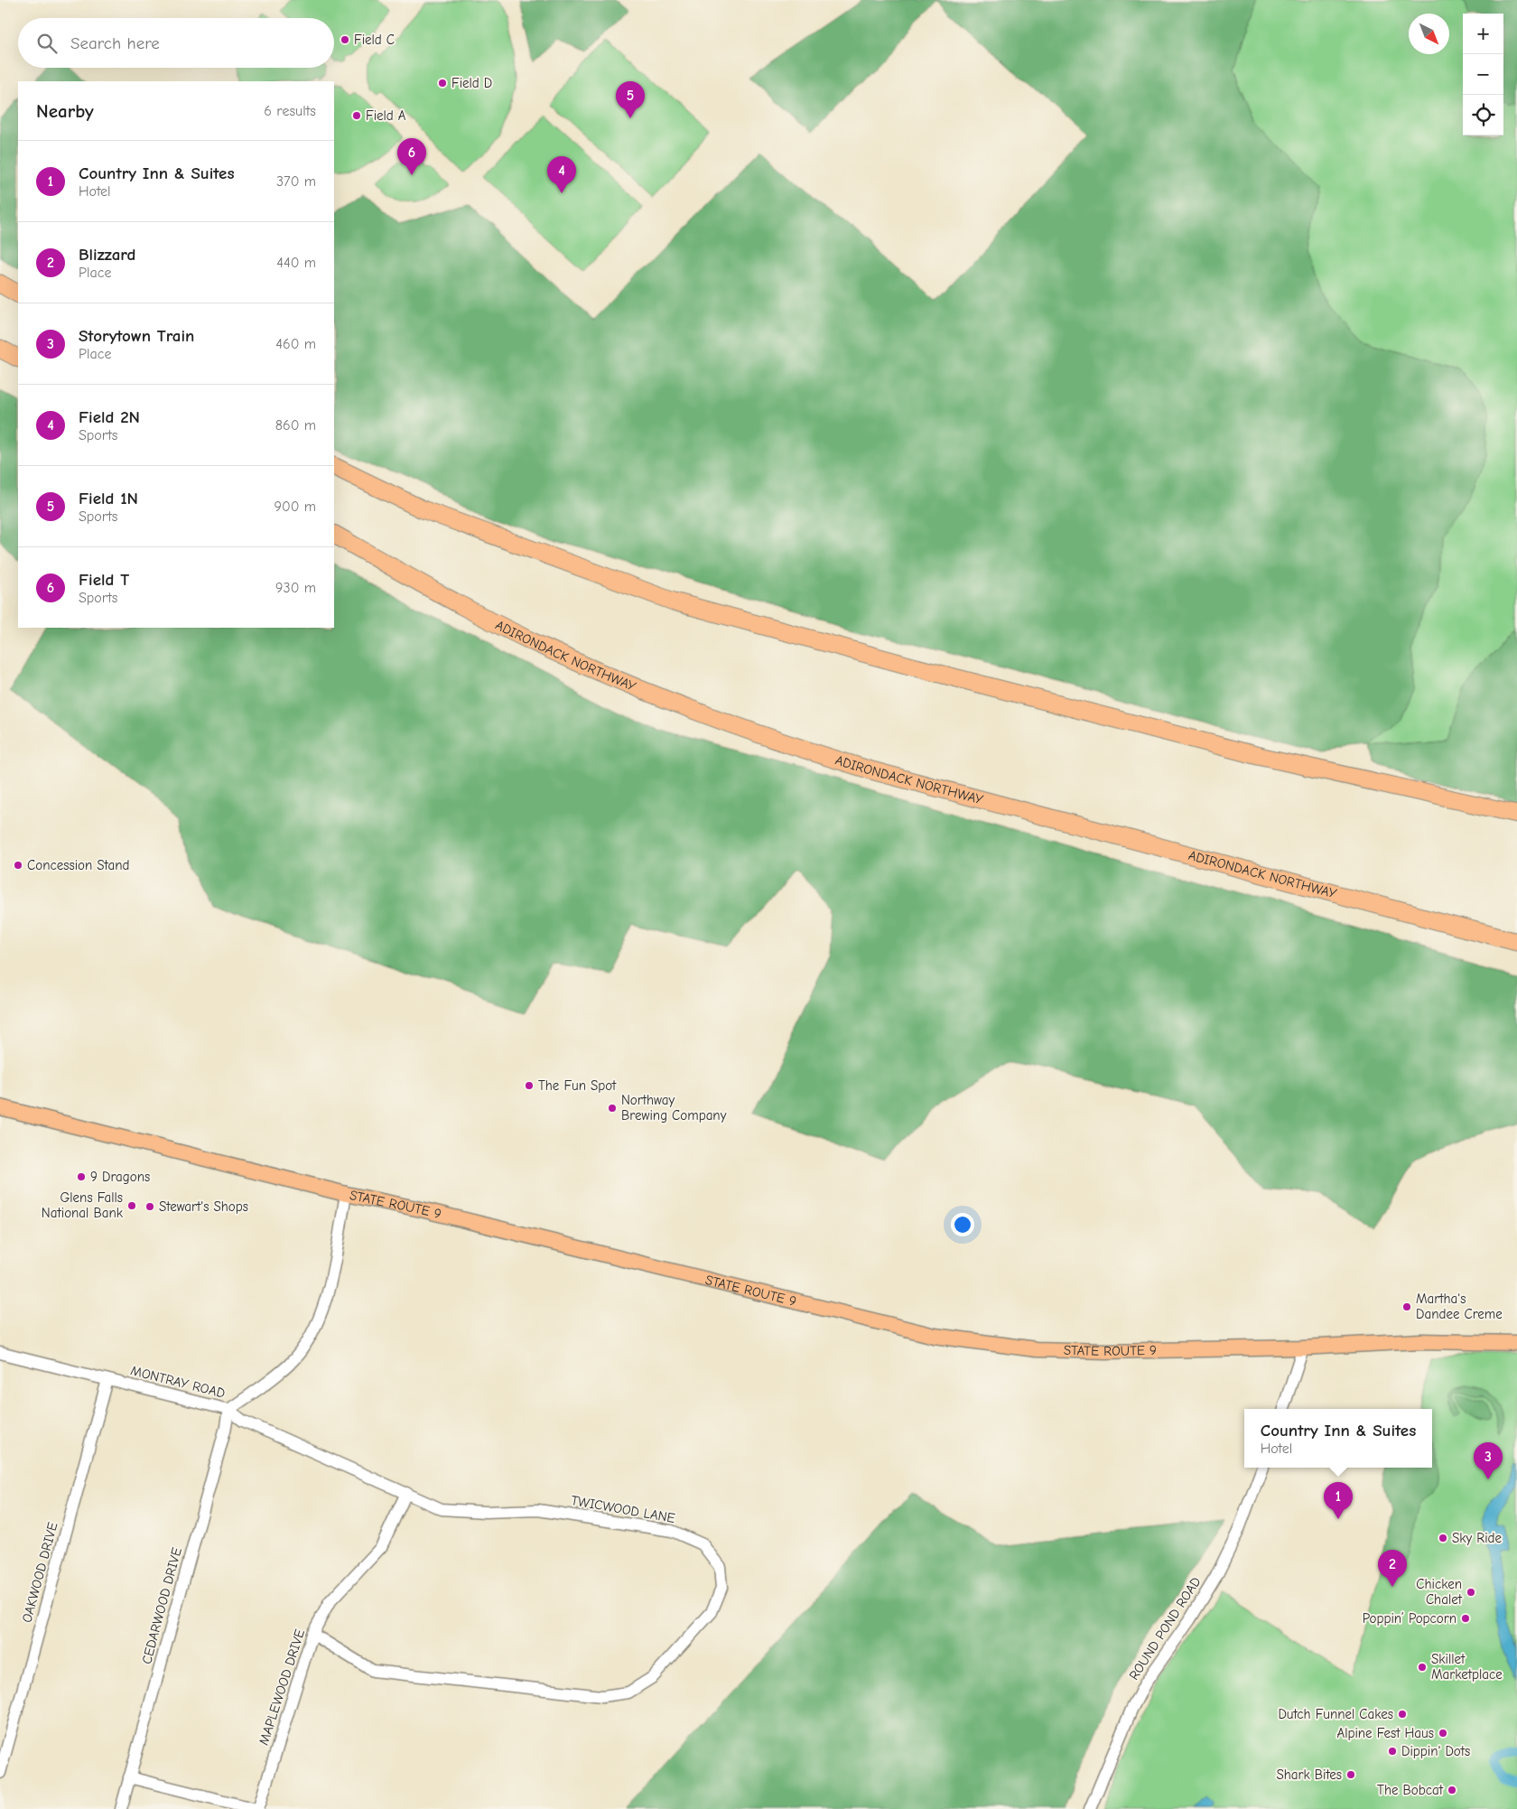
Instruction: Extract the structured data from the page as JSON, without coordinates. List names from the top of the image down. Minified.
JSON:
{"streets":{"highway":["ADIRONDACK NORTHWAY"],"main road":["STATE ROUTE 9"],"street":["MONTRAY ROAD","TWICWOOD LANE","OAKWOOD DRIVE","CEDARWOOD DRIVE","ROUND POND ROAD","MAPLEWOOD DRIVE"]},"crossings":[["STATE ROUTE 9","MONTRAY ROAD"],["MONTRAY ROAD","TWICWOOD LANE"],["MONTRAY ROAD","OAKWOOD DRIVE"],["MONTRAY ROAD","CEDARWOOD DRIVE"],["TWICWOOD LANE","CEDARWOOD DRIVE"],["TWICWOOD LANE","MAPLEWOOD DRIVE"]],"places":["Field C","Field D","Field A","Concession Stand","The Fun Spot","Northway Brewing Company","9 Dragons","Glens Falls National Bank","Stewart's Shops","Martha's Dandee Creme","Sky Ride","Chicken Chalet","Poppin’ Popcorn","Skillet Marketplace","Dutch Funnel Cakes","Alpine Fest Haus","Dippin' Dots","Shark Bites","The Bobcat"],"north":"bottom right","page":{"map_buttons":["+","−"],"search":"Search here","pins":["5","6","4","3","1","2"],"heading":["Nearby","6 results"],"list":[{"mark":"1","name":"Country Inn & Suites","note":"Hotel","value":"370 m"},{"mark":"2","name":"Blizzard","note":"Place","value":"440 m"},{"mark":"3","name":"Storytown Train","note":"Place","value":"460 m"},{"mark":"4","name":"Field 2N","note":"Sports","value":"860 m"},{"mark":"5","name":"Field 1N","note":"Sports","value":"900 m"},{"mark":"6","name":"Field T","note":"Sports","value":"930 m"}],"popup":["Country Inn & Suites","Hotel"]}}
